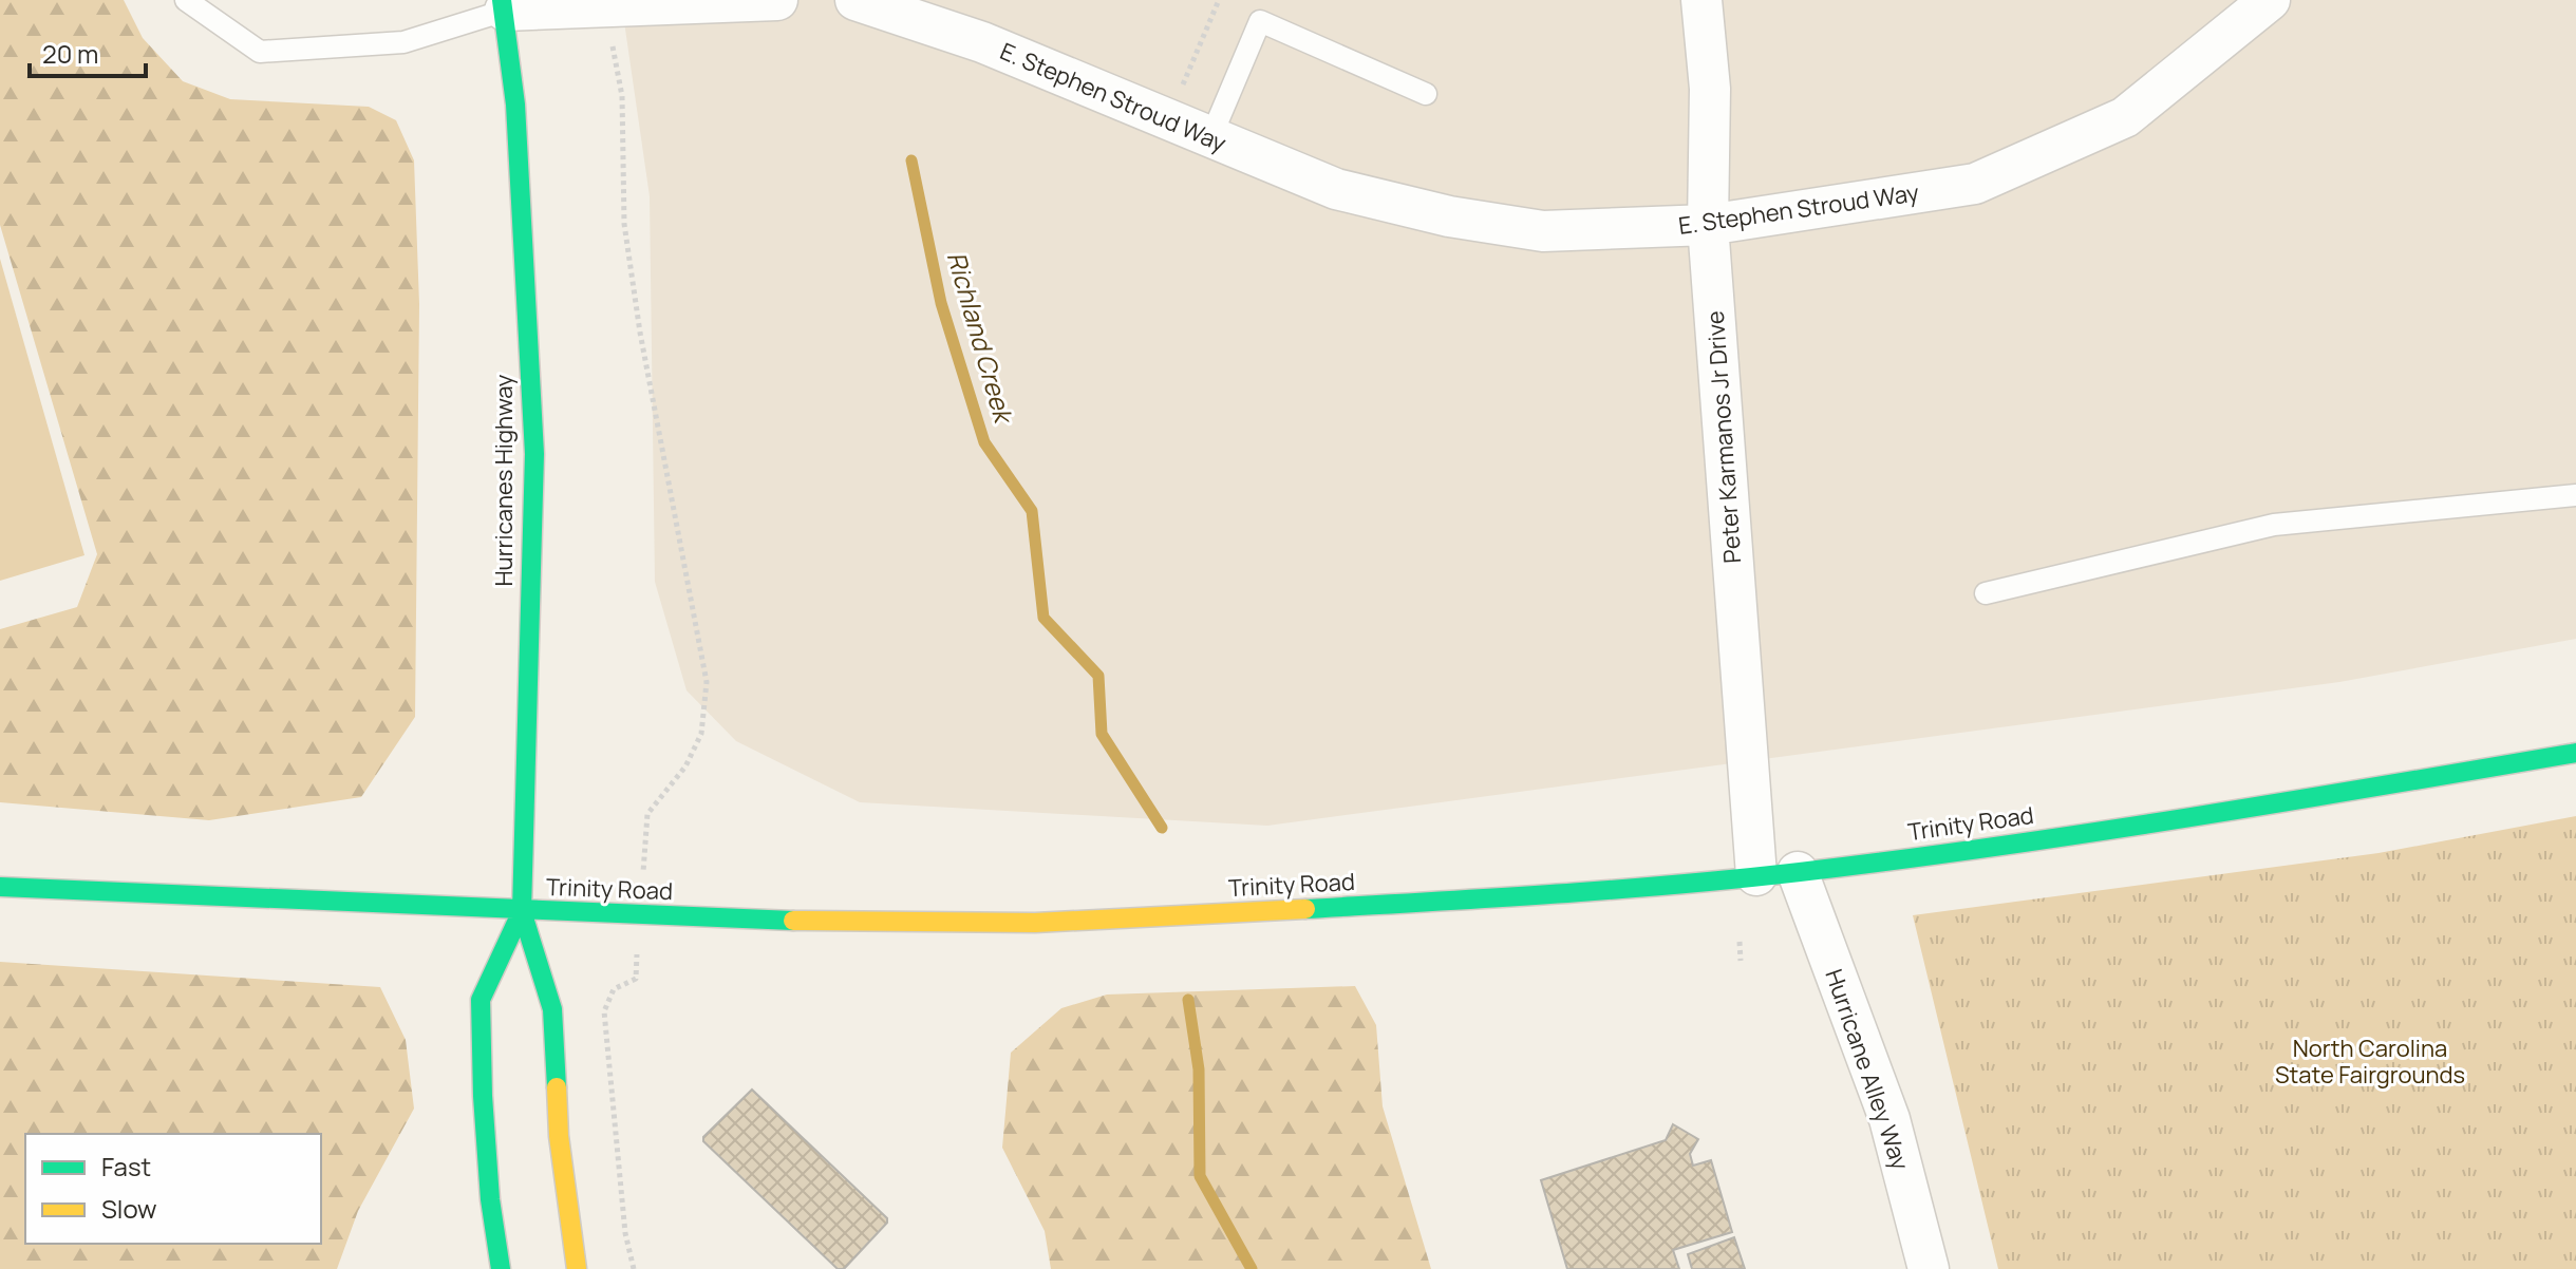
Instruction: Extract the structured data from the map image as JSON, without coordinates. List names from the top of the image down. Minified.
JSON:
{"streets":{"main road":["Hurricanes Highway","Trinity Road"],"street":["E. Stephen Stroud Way","Peter Karmanos Jr Drive","Hurricane Alley Way"]},"crossings":[["E. Stephen Stroud Way","Peter Karmanos Jr Drive"],["Peter Karmanos Jr Drive","Trinity Road"],["Hurricanes Highway","Trinity Road"],["Trinity Road","Hurricane Alley Way"]],"water":["Richland Creek"],"parks":["North Carolina State Fairgrounds"],"legend":["Fast","Slow"],"scale_bar":"20 m"}
